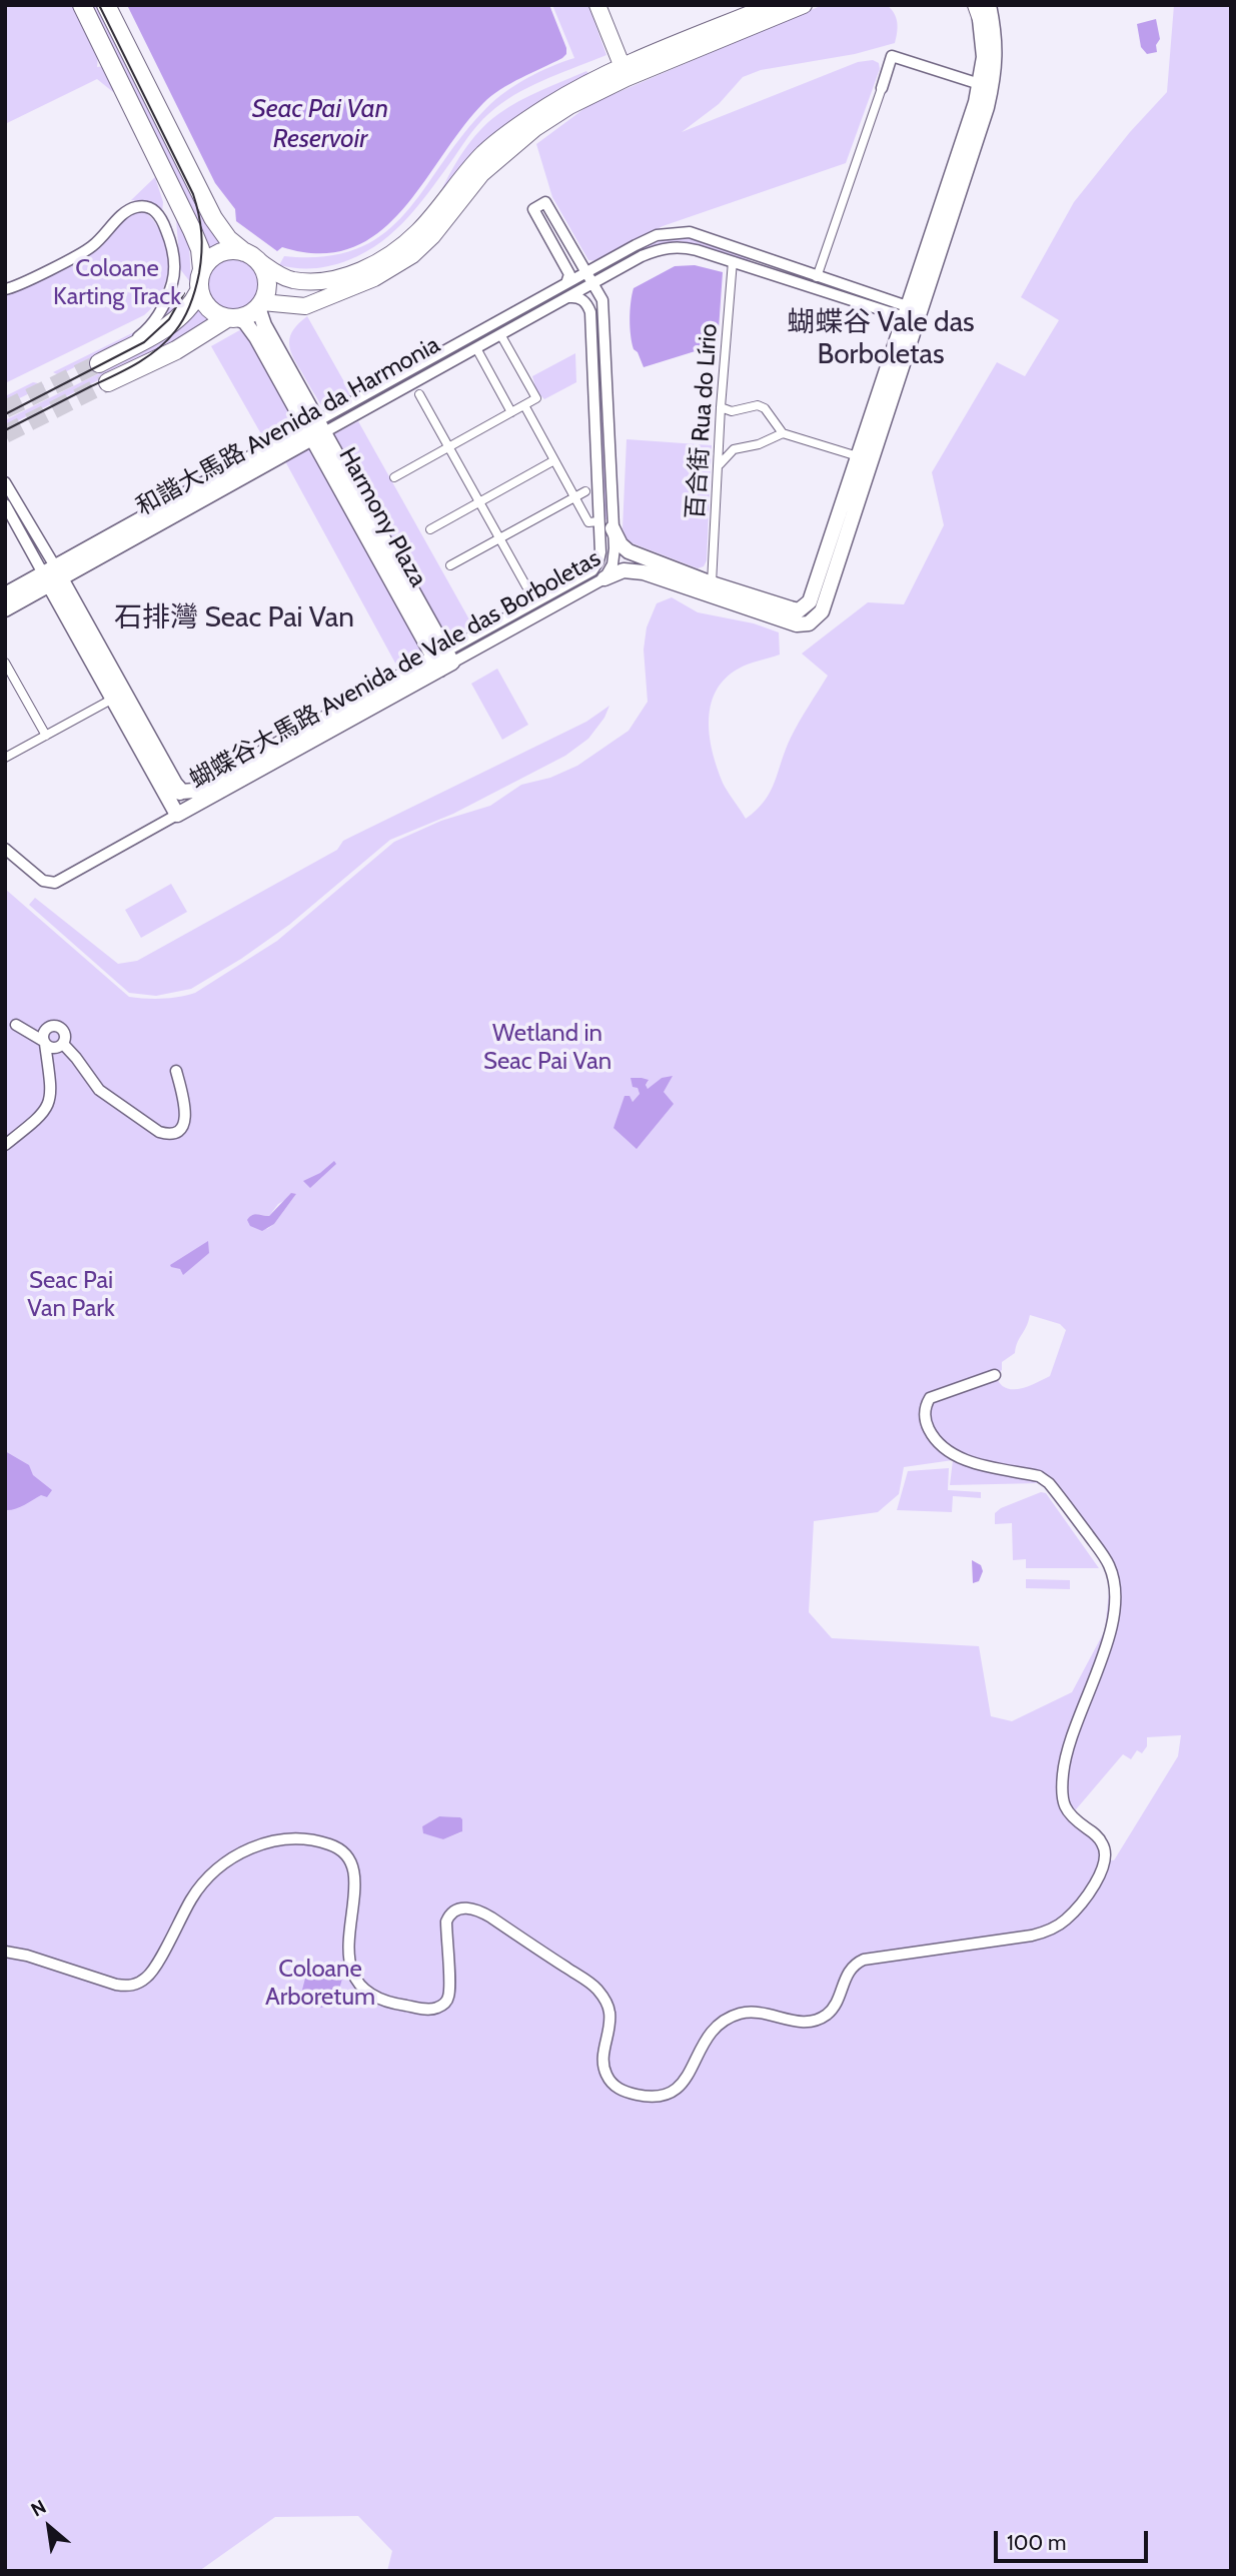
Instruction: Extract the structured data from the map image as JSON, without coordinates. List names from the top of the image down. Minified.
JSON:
{"streets":{"street":["百合街 Rua do Lírio","和諧大馬路 Avenida da Harmonia","Harmony Plaza","蝴蝶谷大馬路 Avenida de Vale das Borboletas"]},"crossings":[["百合街 Rua do Lírio","和諧大馬路 Avenida da Harmonia"],["百合街 Rua do Lírio","蝴蝶谷大馬路 Avenida de Vale das Borboletas"],["和諧大馬路 Avenida da Harmonia","Harmony Plaza"],["和諧大馬路 Avenida da Harmonia","蝴蝶谷大馬路 Avenida de Vale das Borboletas"],["Harmony Plaza","蝴蝶谷大馬路 Avenida de Vale das Borboletas"]],"districts":["蝴蝶谷 Vale das Borboletas","石排灣 Seac Pai Van"],"water":["Seac Pai Van Reservoir"],"parks":["Coloane Karting Track","Wetland in Seac Pai Van","Seac Pai Van Park","Coloane Arboretum"],"scale_bar":"100 m","north":"top left"}
